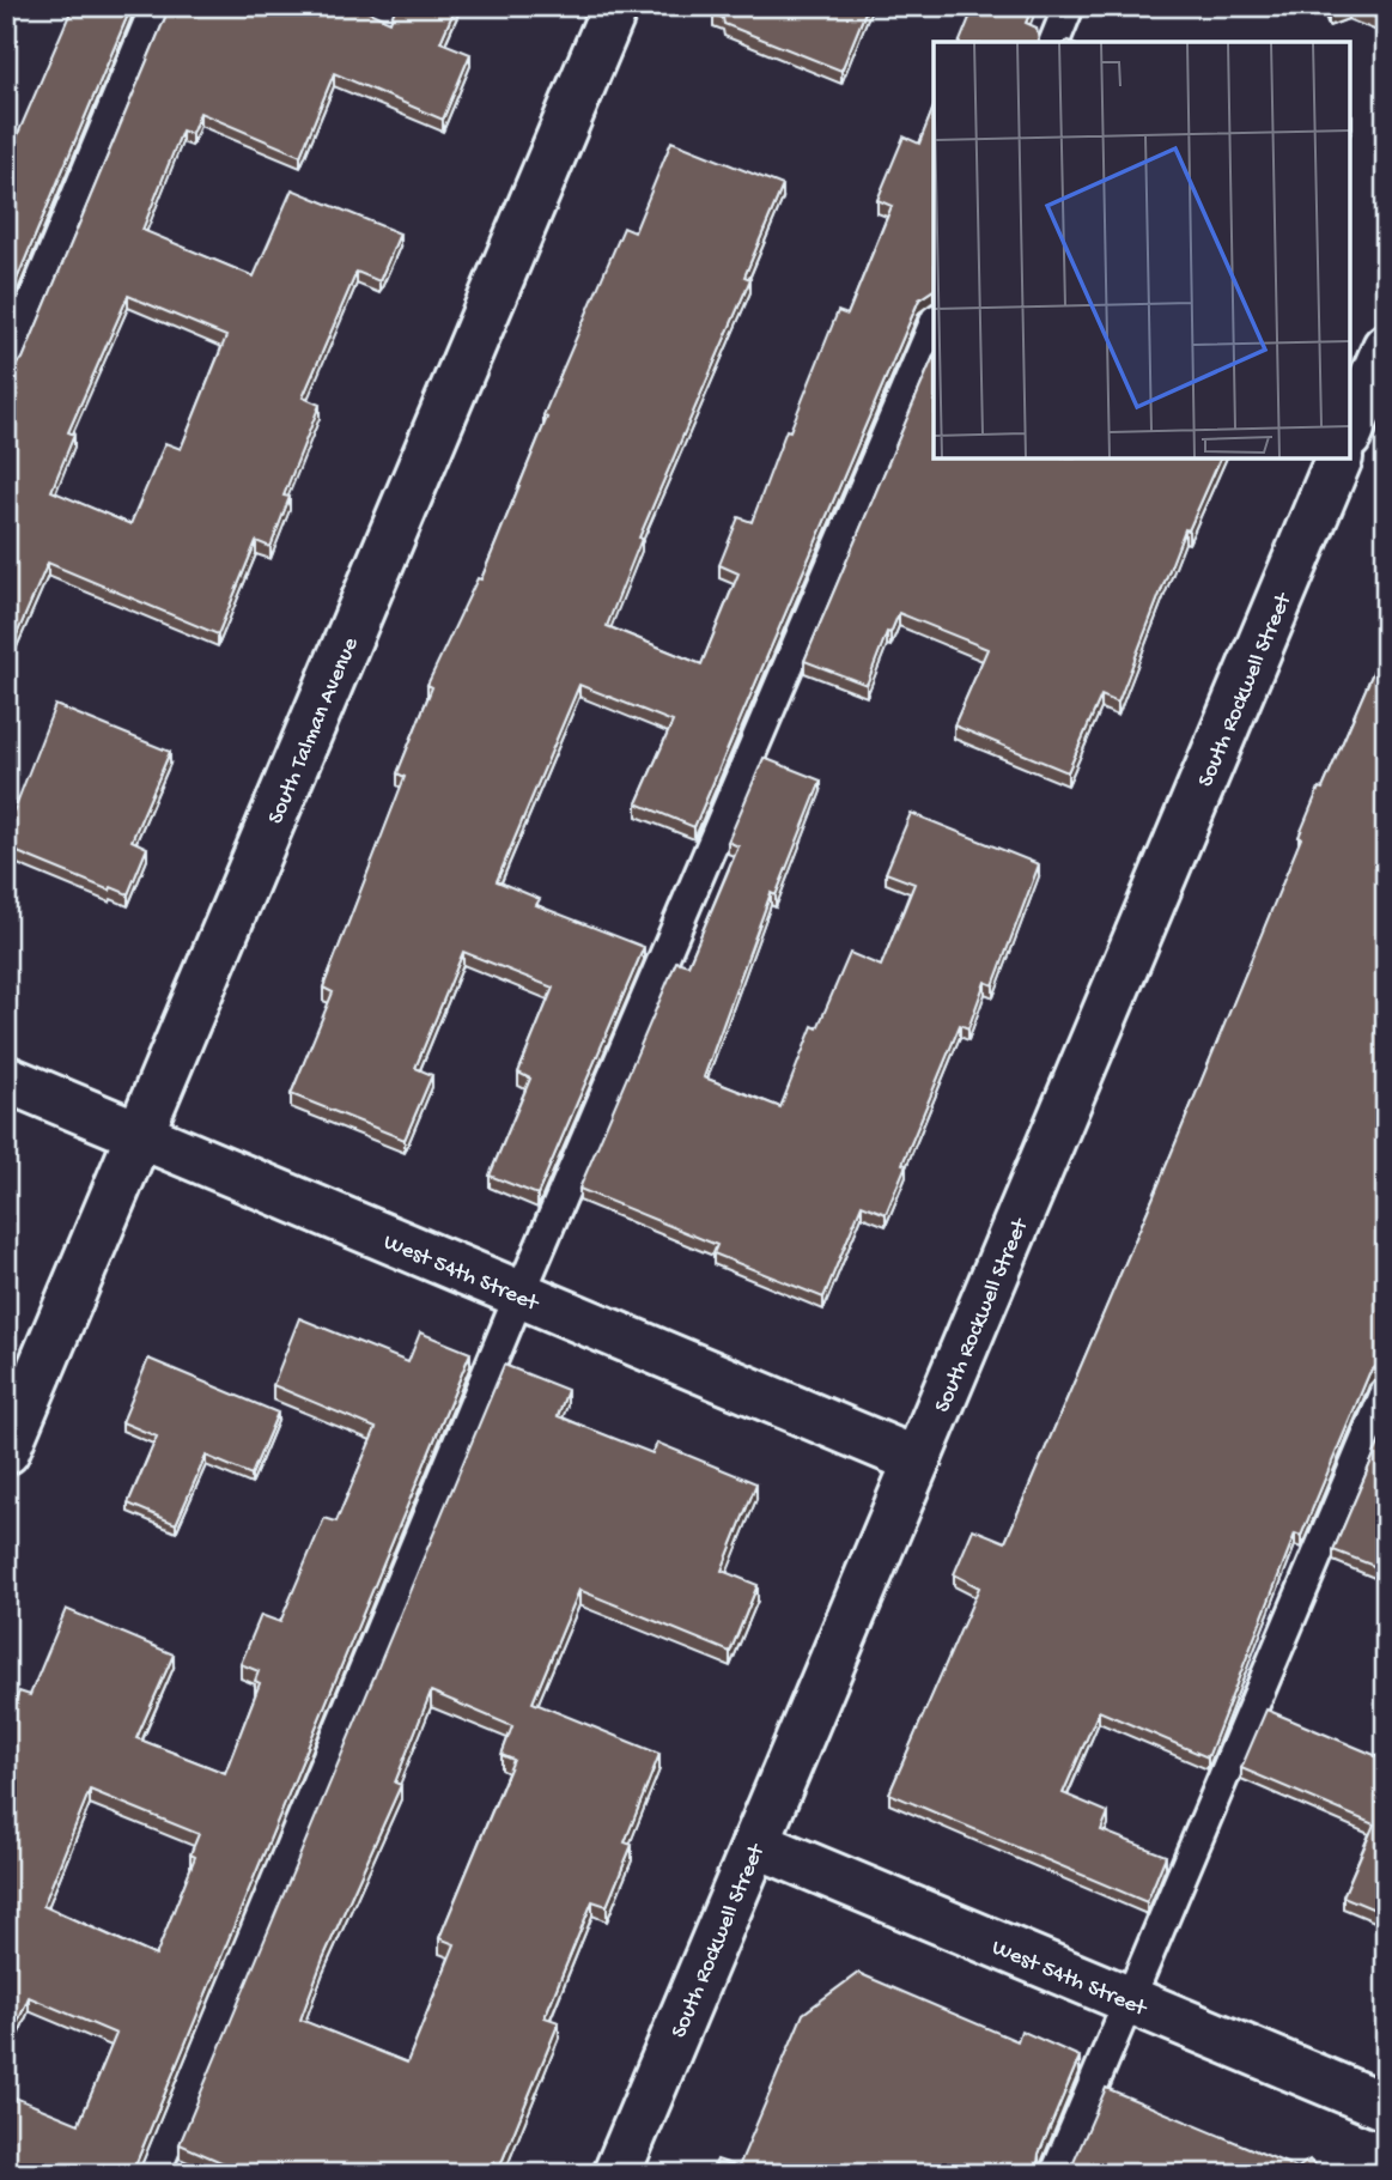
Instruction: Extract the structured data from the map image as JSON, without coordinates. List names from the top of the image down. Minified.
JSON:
{"streets":{"street":["South Rockwell Street","South Talman Avenue","West 54th Street"]},"crossings":[["South Rockwell Street","West 54th Street"],["South Talman Avenue","West 54th Street"]]}
